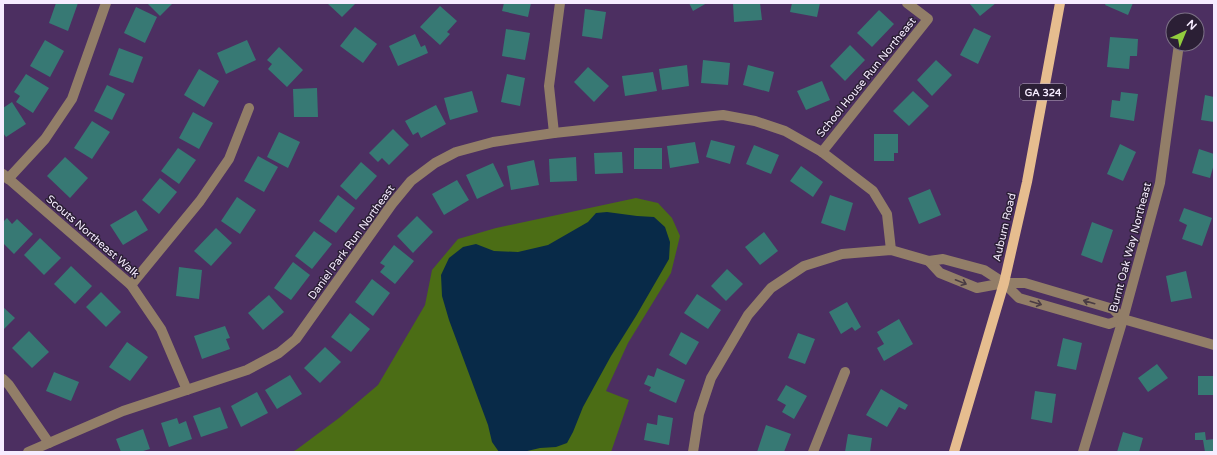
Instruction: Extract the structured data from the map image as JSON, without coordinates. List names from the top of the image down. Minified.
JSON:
{"streets":{"main road":["GA 324","Auburn Road"],"street":["School House Run Northeast","Scouts Northeast Walk","Daniel Park Run Northeast","Burnt Oak Way Northeast"]},"crossings":[["School House Run Northeast","Daniel Park Run Northeast"],["Scouts Northeast Walk","Daniel Park Run Northeast"]],"north":"top right"}
